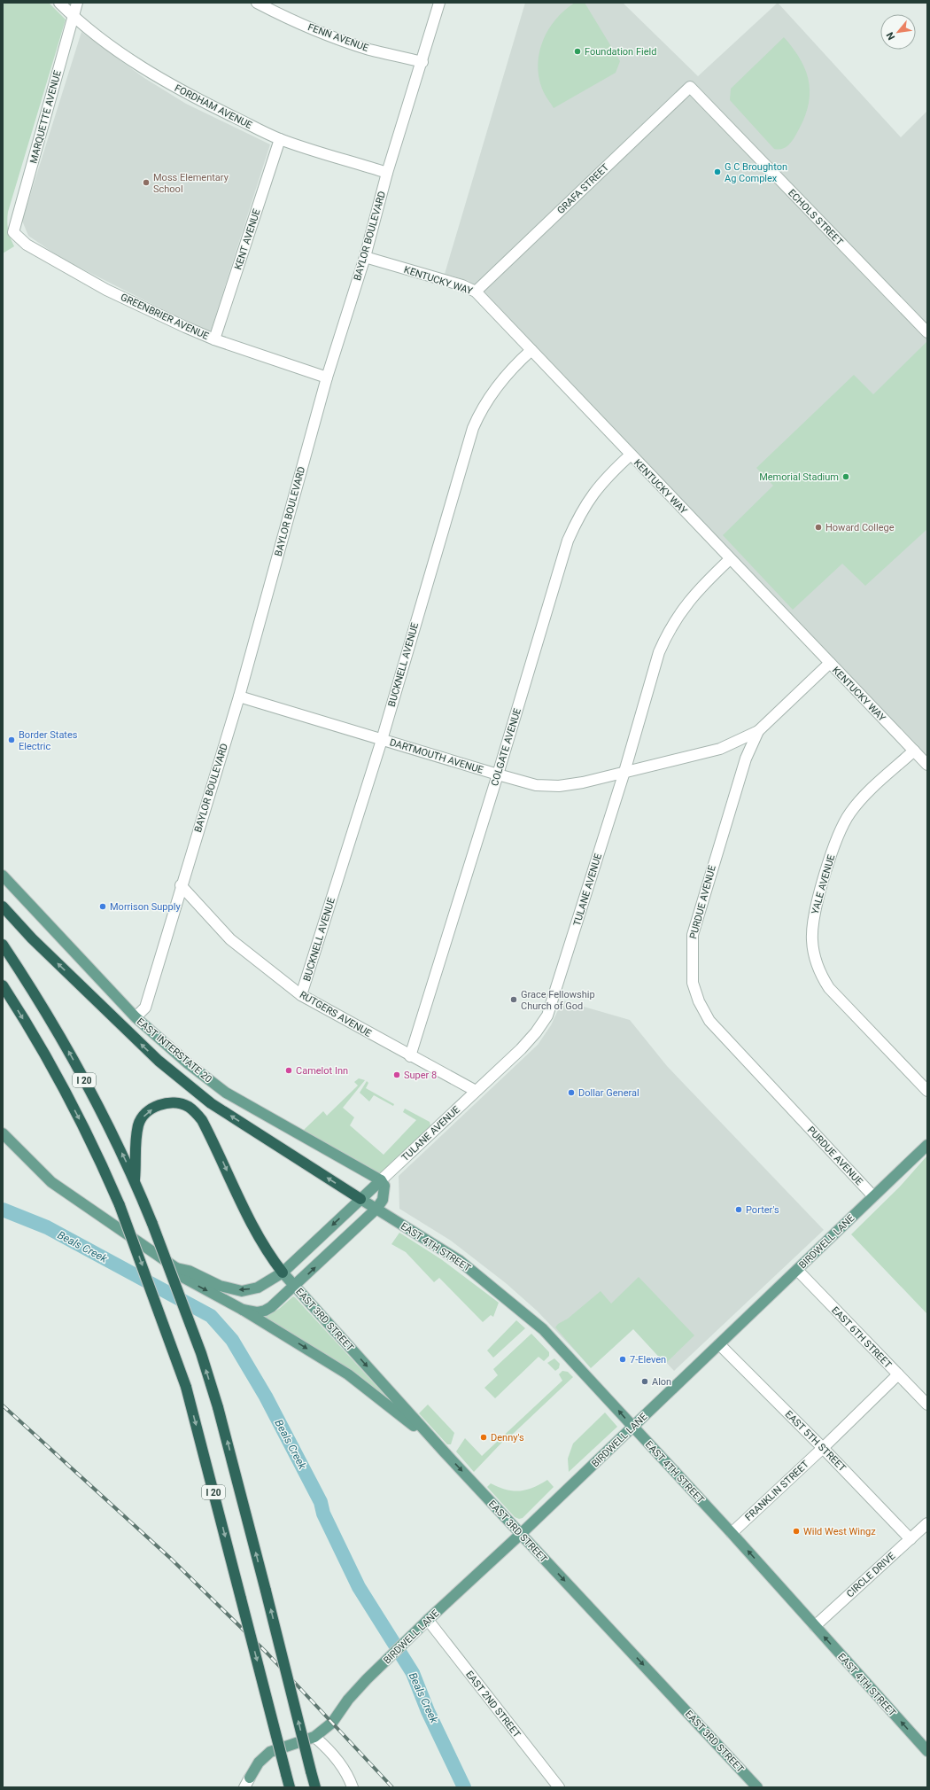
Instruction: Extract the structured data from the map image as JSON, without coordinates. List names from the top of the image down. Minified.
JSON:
{"streets":{"highway":["I 20"],"main road":["TULANE AVENUE","EAST INTERSTATE 20","BIRDWELL LANE","EAST 4TH STREET","EAST 3RD STREET"],"street":["FENN AVENUE","FORDHAM AVENUE","MARQUETTE AVENUE","GRAFA STREET","ECHOLS STREET","BAYLOR BOULEVARD","KENT AVENUE","KENTUCKY WAY","GREENBRIER AVENUE","BUCKNELL AVENUE","COLGATE AVENUE","DARTMOUTH AVENUE","YALE AVENUE","PURDUE AVENUE","RUTGERS AVENUE","EAST 6TH STREET","EAST 5TH STREET","FRANKLIN STREET","CIRCLE DRIVE","EAST 2ND STREET"]},"crossings":[["FENN AVENUE","BAYLOR BOULEVARD"],["FORDHAM AVENUE","MARQUETTE AVENUE"],["FORDHAM AVENUE","BAYLOR BOULEVARD"],["FORDHAM AVENUE","KENT AVENUE"],["MARQUETTE AVENUE","GREENBRIER AVENUE"],["GRAFA STREET","ECHOLS STREET"],["GRAFA STREET","KENTUCKY WAY"],["BAYLOR BOULEVARD","KENTUCKY WAY"],["BAYLOR BOULEVARD","GREENBRIER AVENUE"],["BAYLOR BOULEVARD","DARTMOUTH AVENUE"],["BAYLOR BOULEVARD","RUTGERS AVENUE"],["BAYLOR BOULEVARD","EAST INTERSTATE 20"],["KENT AVENUE","GREENBRIER AVENUE"],["KENTUCKY WAY","BUCKNELL AVENUE"],["KENTUCKY WAY","COLGATE AVENUE"],["KENTUCKY WAY","YALE AVENUE"],["KENTUCKY WAY","TULANE AVENUE"],["KENTUCKY WAY","PURDUE AVENUE"],["BUCKNELL AVENUE","DARTMOUTH AVENUE"],["BUCKNELL AVENUE","RUTGERS AVENUE"],["COLGATE AVENUE","DARTMOUTH AVENUE"],["COLGATE AVENUE","RUTGERS AVENUE"],["DARTMOUTH AVENUE","TULANE AVENUE"],["DARTMOUTH AVENUE","PURDUE AVENUE"],["TULANE AVENUE","RUTGERS AVENUE"],["TULANE AVENUE","EAST INTERSTATE 20"],["TULANE AVENUE","EAST 4TH STREET"],["TULANE AVENUE","EAST 3RD STREET"],["PURDUE AVENUE","BIRDWELL LANE"],["BIRDWELL LANE","EAST 4TH STREET"],["BIRDWELL LANE","EAST 3RD STREET"],["BIRDWELL LANE","EAST 6TH STREET"],["BIRDWELL LANE","EAST 5TH STREET"],["BIRDWELL LANE","EAST 2ND STREET"],["EAST 4TH STREET","FRANKLIN STREET"],["EAST 4TH STREET","CIRCLE DRIVE"],["EAST 6TH STREET","FRANKLIN STREET"],["EAST 5TH STREET","FRANKLIN STREET"],["EAST 5TH STREET","CIRCLE DRIVE"]],"one_way":["EAST 4TH STREET"],"water":["Beals Creek"],"places":["Foundation Field","G C Broughton Ag Complex","Moss Elementary School","Memorial Stadium","Howard College","Border States Electric","Morrison Supply","Grace Fellowship Church of God","Camelot Inn","Super 8","Dollar General","Porter's","7-Eleven","Alon","Denny's","Wild West Wingz"],"north":"bottom left"}
